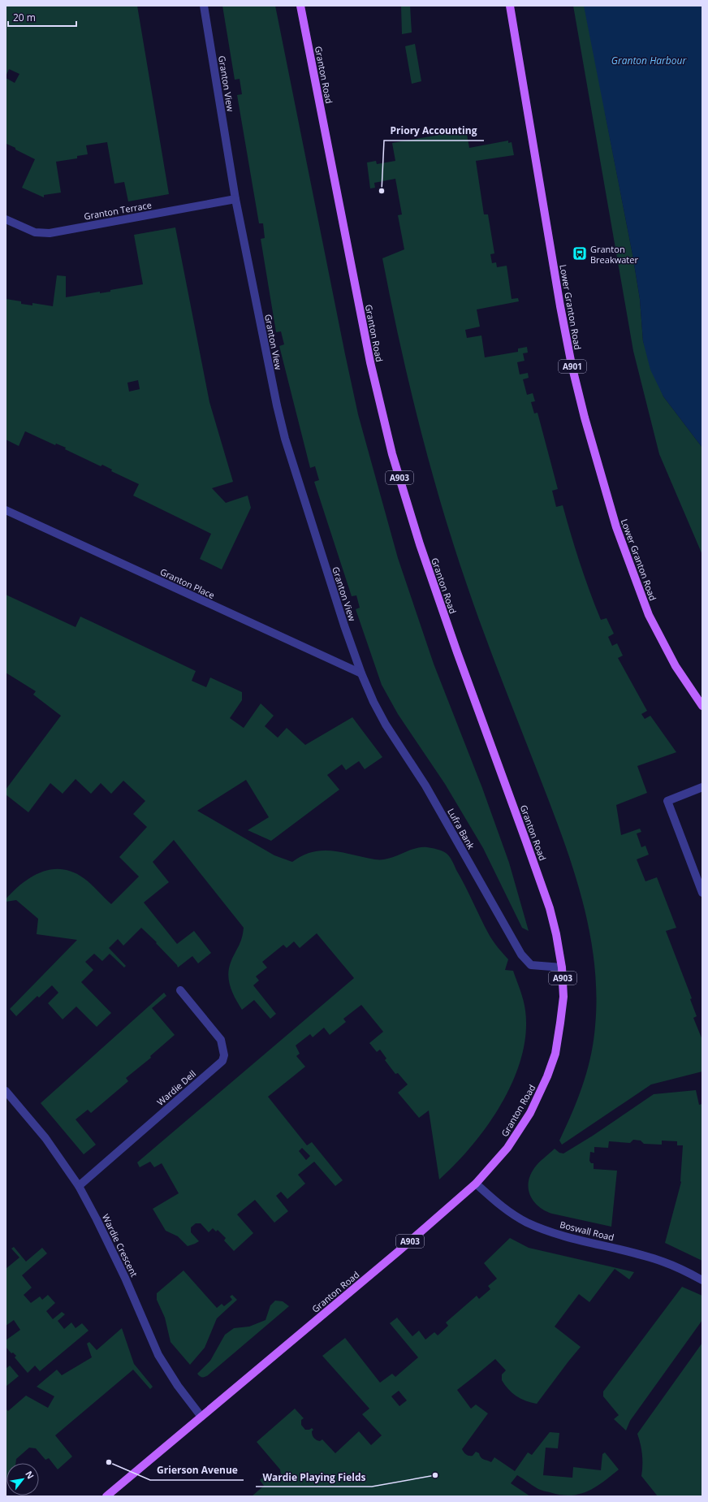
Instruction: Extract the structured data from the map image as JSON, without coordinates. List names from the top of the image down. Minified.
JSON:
{"streets":{"main road":["Granton Road","Lower Granton Road","A901","A903"],"street":["Granton View","Granton Terrace","Granton Place","Lufra Bank","Wardie Dell","Boswall Road","Wardie Crescent"]},"crossings":[["Granton Road","Lufra Bank"],["Granton Road","Boswall Road"],["Granton Road","Wardie Crescent"],["Granton View","Granton Terrace"],["Granton View","Granton Place"],["Granton View","Lufra Bank"],["Granton Place","Lufra Bank"],["Wardie Dell","Wardie Crescent"]],"water":["Granton Harbour"],"places":{"other":["Priory Accounting","Grierson Avenue","Wardie Playing Fields"],"bus stop":["Granton Breakwater"]},"scale_bar":"20 m","north":"top right"}
